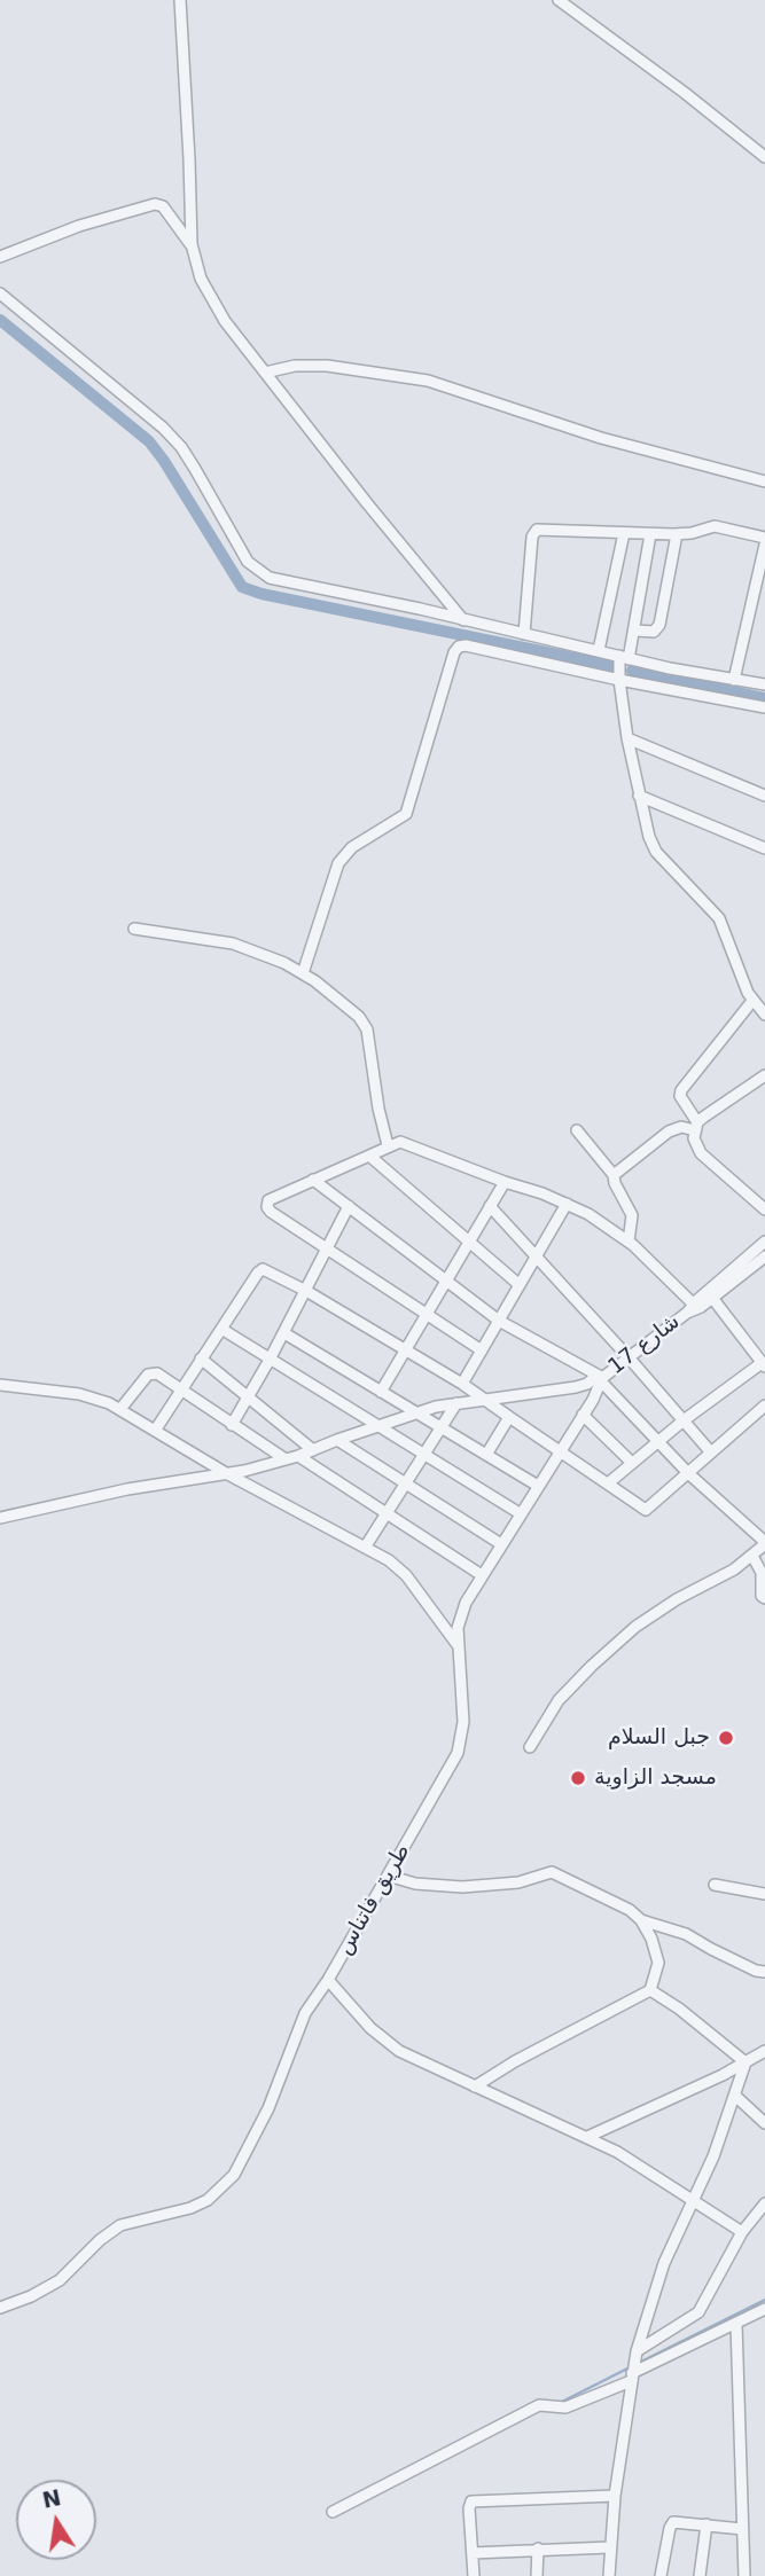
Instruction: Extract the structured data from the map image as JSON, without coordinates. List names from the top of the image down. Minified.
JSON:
{"streets":{"street":["شارع 17","طريق فاتناس"]},"crossings":[["شارع 17","طريق فاتناس"]],"places":["جبل السلام","مسجد الزاوية"],"north":"top"}
